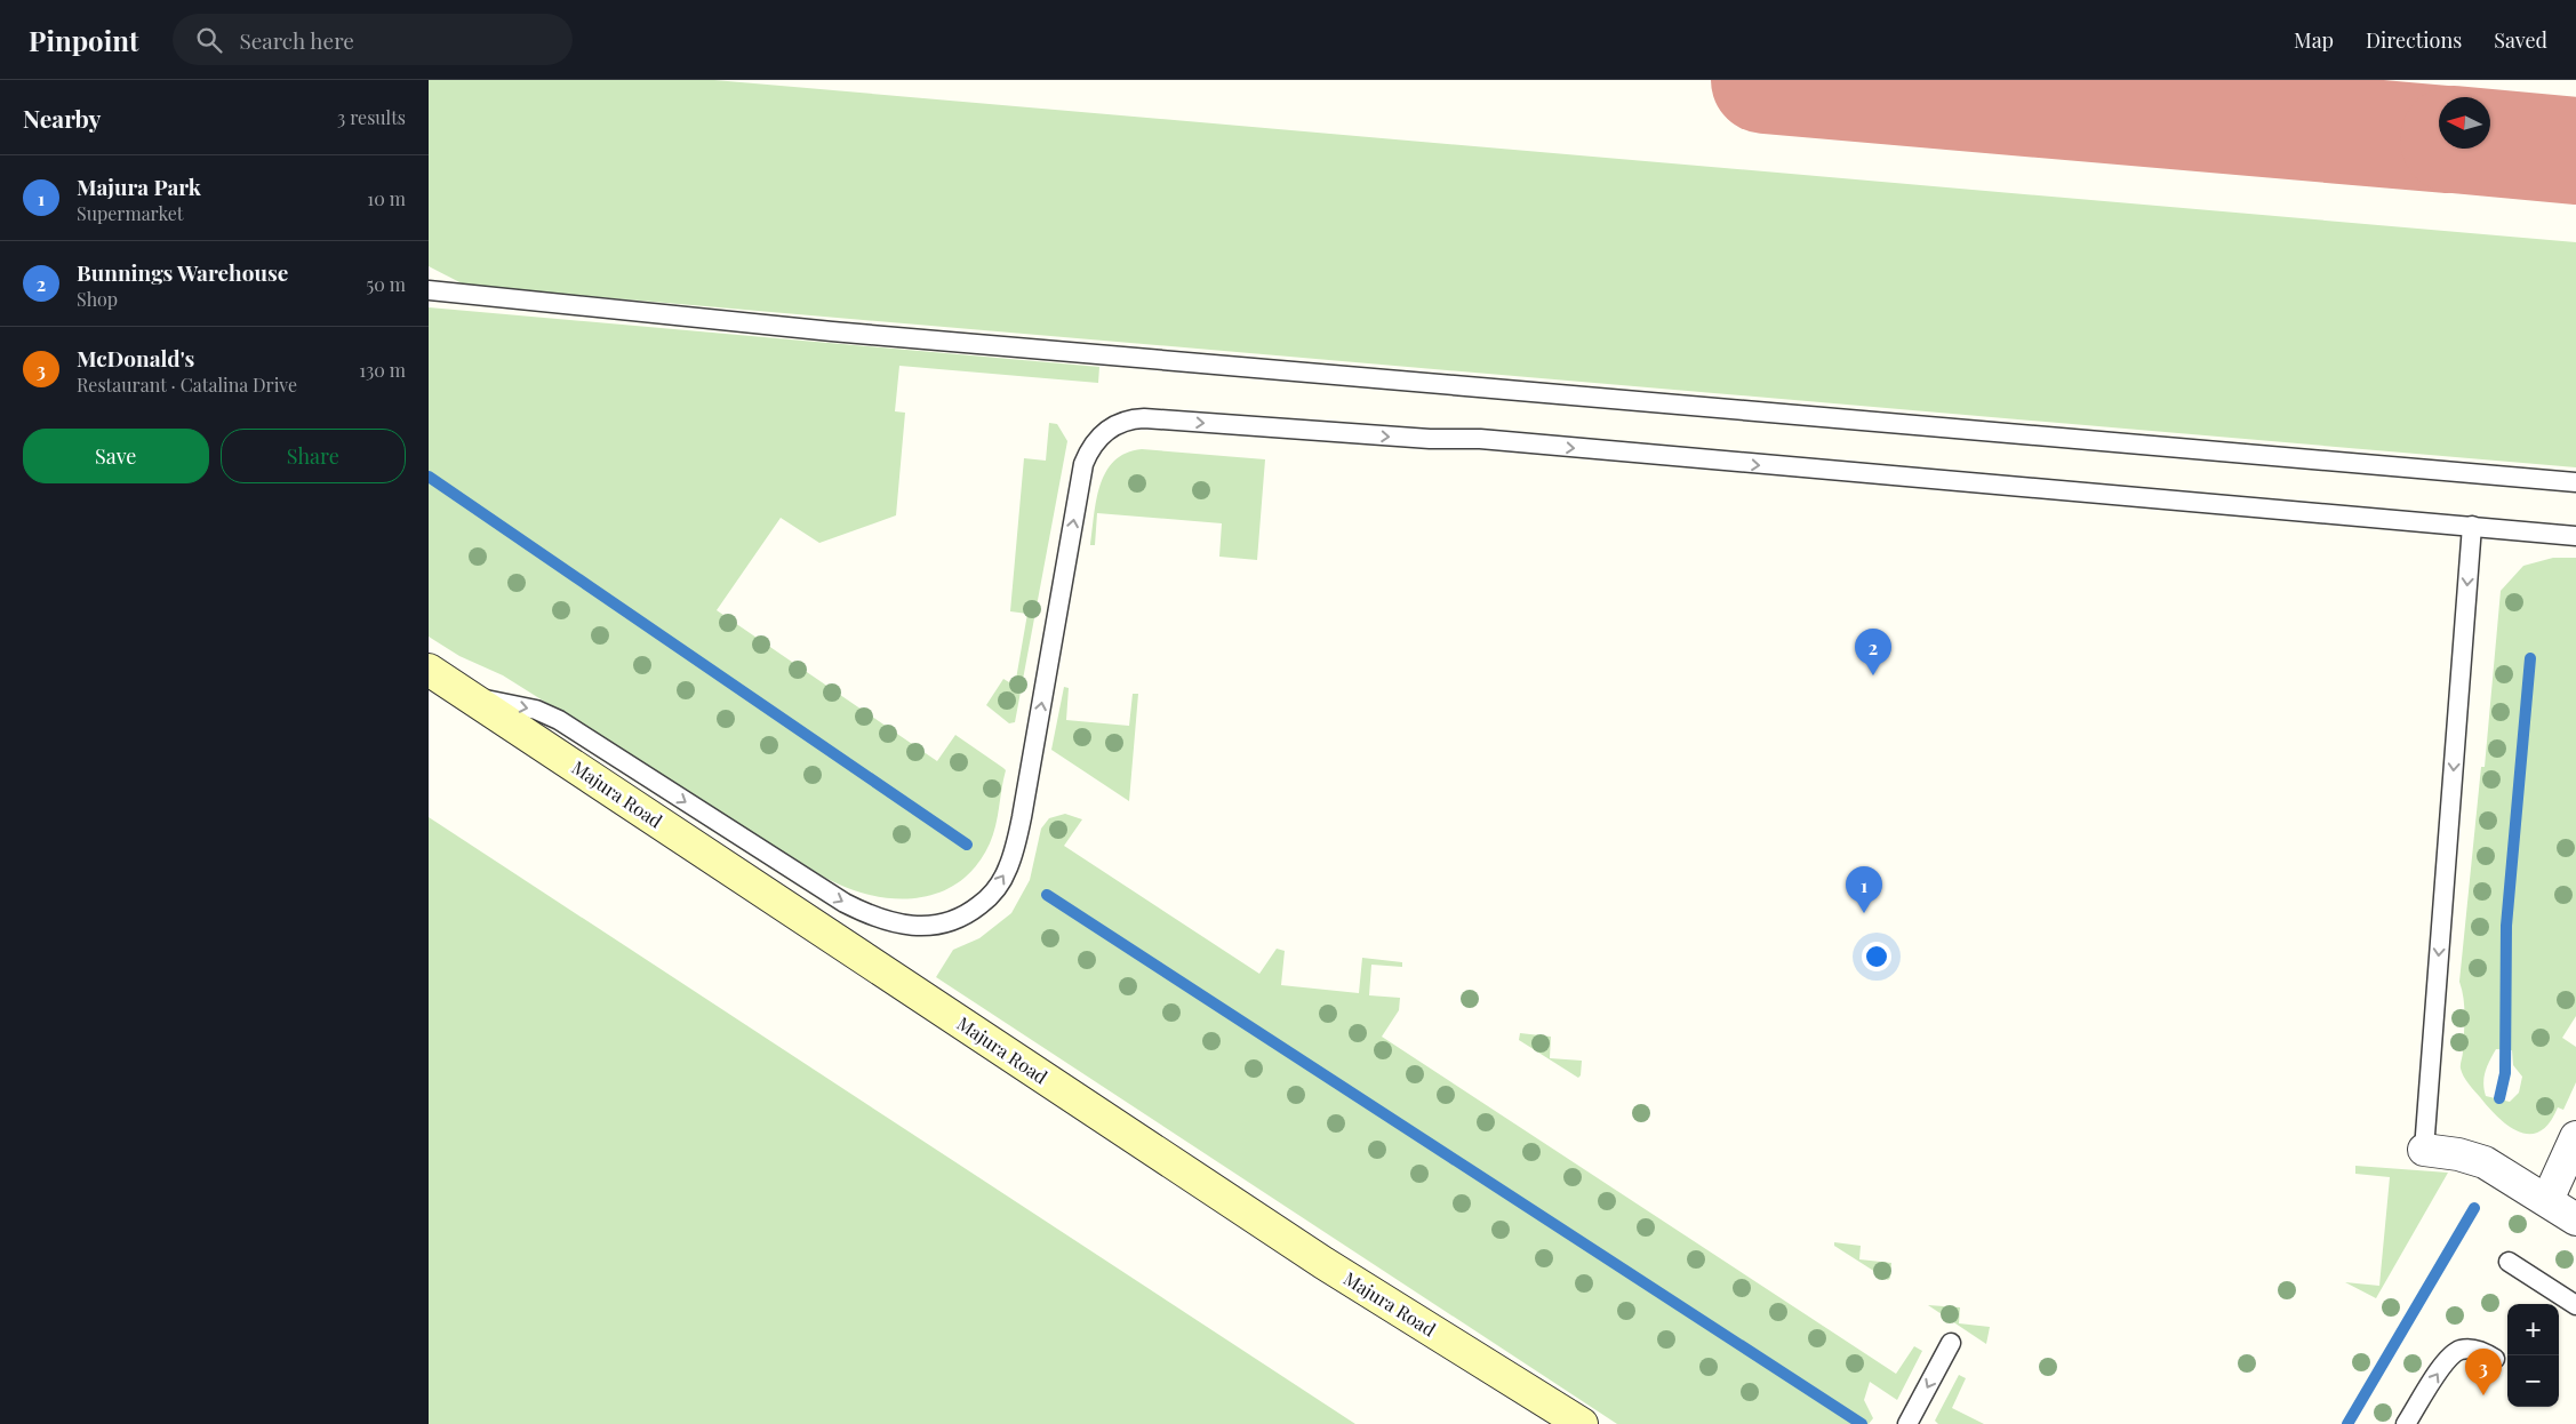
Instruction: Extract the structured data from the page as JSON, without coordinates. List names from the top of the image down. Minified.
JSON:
{"streets":{"main road":["Majura Road"]},"north":"left","page":{"header":"Pinpoint","search":"Search here","nav":["Map","Directions","Saved"],"heading":["Nearby","3 results"],"list":[{"mark":"1","name":"Majura Park","note":"Supermarket","value":"10 m"},{"mark":"2","name":"Bunnings Warehouse","note":"Shop","value":"50 m"},{"mark":"3","name":"McDonald's","note":"Restaurant · Catalina Drive","value":"130 m"}],"buttons":["Save","Share"],"pins":["2","1","3"],"map_buttons":["+","−"]}}
